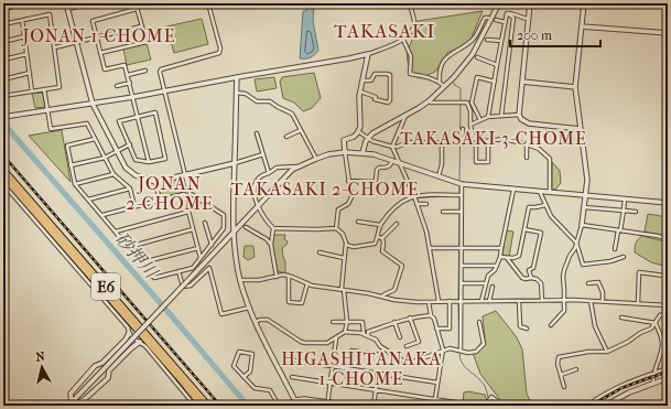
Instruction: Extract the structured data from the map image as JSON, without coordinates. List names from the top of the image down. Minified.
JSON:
{"streets":{"highway":["E6"]},"districts":["TAKASAKI","JONAN 1-CHOME","TAKASAKI 3-CHOME","JONAN 2-CHOME","TAKASAKI 2-CHOME","HIGASHITANAKA 1-CHOME"],"water":["砂押川"],"scale_bar":"200 m","north":"top"}
